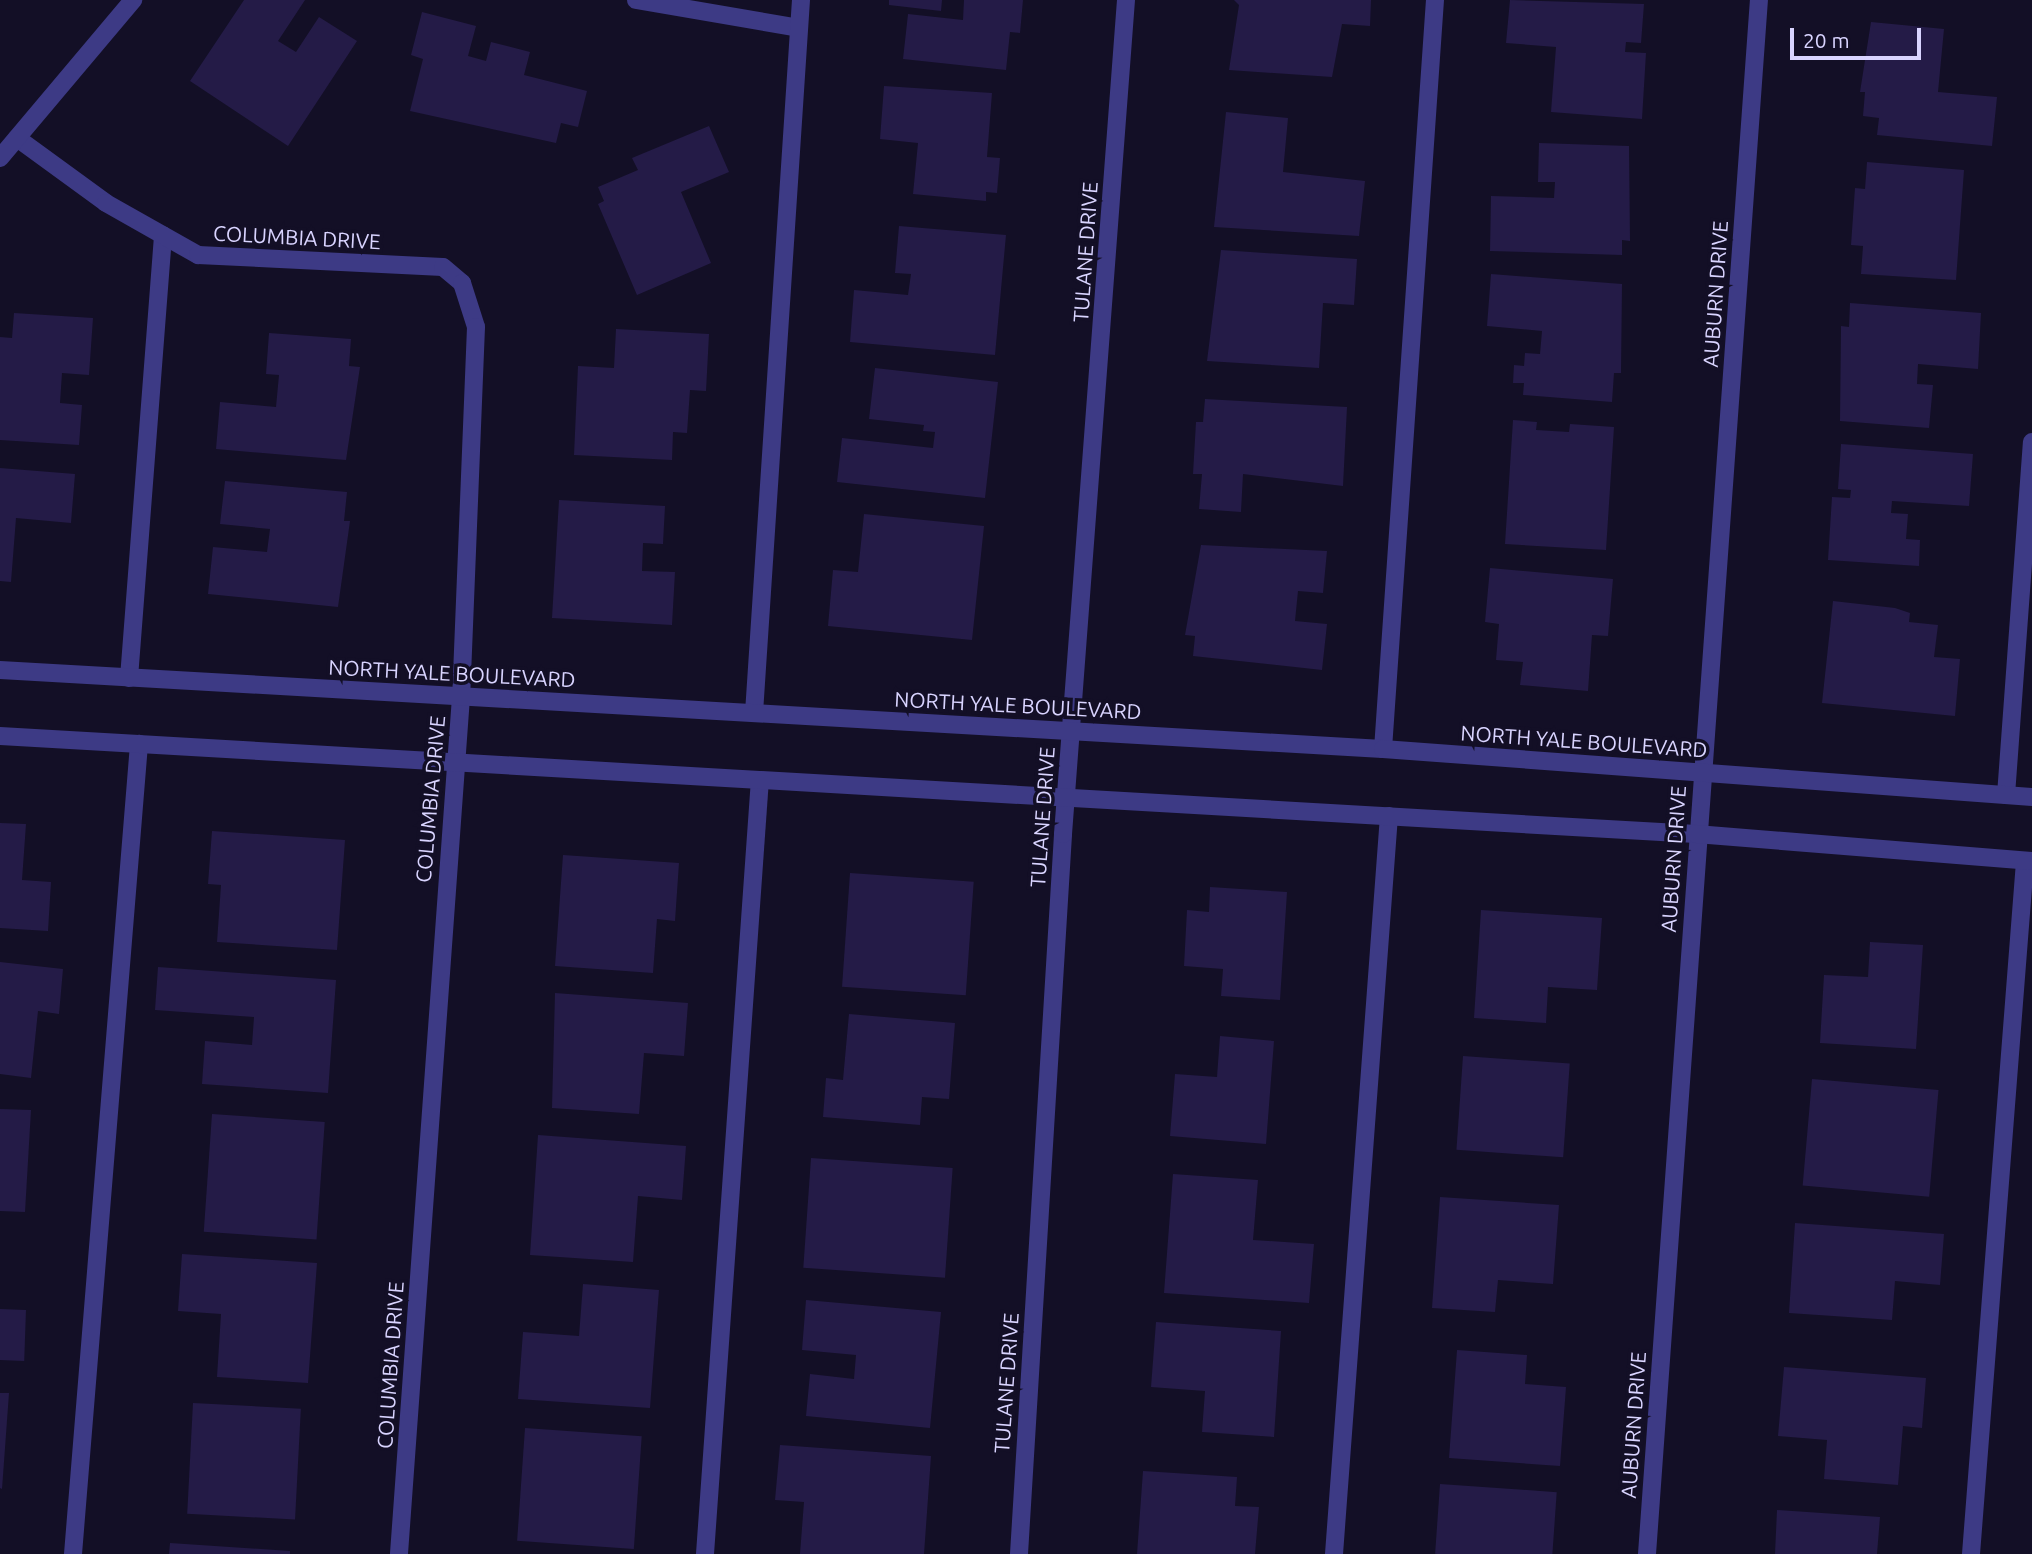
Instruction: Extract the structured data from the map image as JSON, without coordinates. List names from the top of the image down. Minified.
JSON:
{"streets":{"street":["COLUMBIA DRIVE","TULANE DRIVE","AUBURN DRIVE","NORTH YALE BOULEVARD"]},"crossings":[["COLUMBIA DRIVE","NORTH YALE BOULEVARD"],["TULANE DRIVE","NORTH YALE BOULEVARD"],["AUBURN DRIVE","NORTH YALE BOULEVARD"]],"scale_bar":"20 m"}
